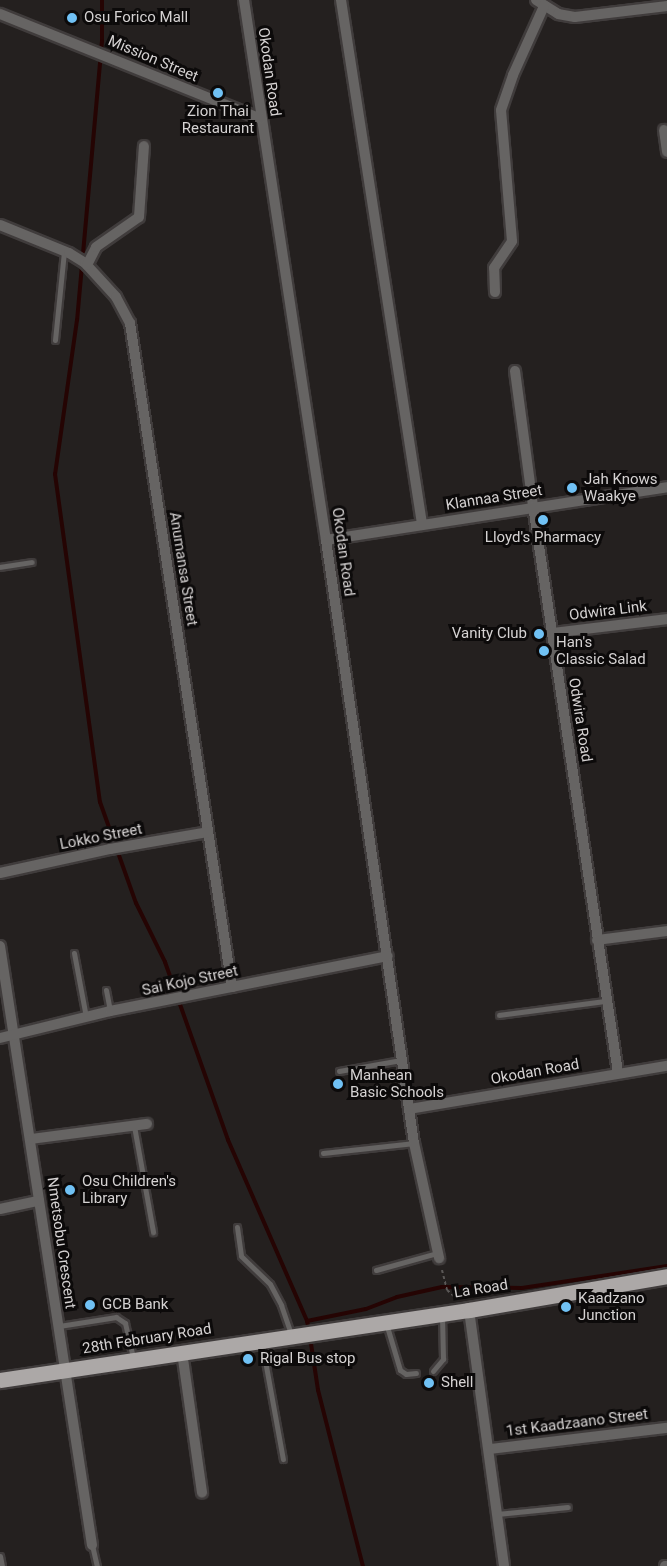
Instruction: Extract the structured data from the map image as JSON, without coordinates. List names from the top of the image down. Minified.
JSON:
{"streets":{"main road":["La Road","28th February Road"],"street":["Mission Street","Okodan Road","Klannaa Street","Anumansa Street","Odwira Link","Odwira Road","Lokko Street","Sai Kojo Street","Nmetsobu Crescent","1st Kaadzaano Street"]},"crossings":[["Mission Street","Okodan Road"],["Okodan Road","Klannaa Street"],["Okodan Road","Odwira Road"],["Okodan Road","Sai Kojo Street"],["Klannaa Street","Odwira Road"],["Anumansa Street","Lokko Street"],["Anumansa Street","Sai Kojo Street"],["Odwira Link","Odwira Road"],["Sai Kojo Street","Nmetsobu Crescent"],["Nmetsobu Crescent","28th February Road"],["La Road","28th February Road"]],"places":["Osu Forico Mall","Zion Thai Restaurant","Jah Knows Waakye","Lloyd's Pharmacy","Vanity Club","Han's Classic Salad","Manhean Basic Schools","Osu Children's Library","GCB Bank","Kaadzano Junction","Rigal Bus stop","Shell"]}
